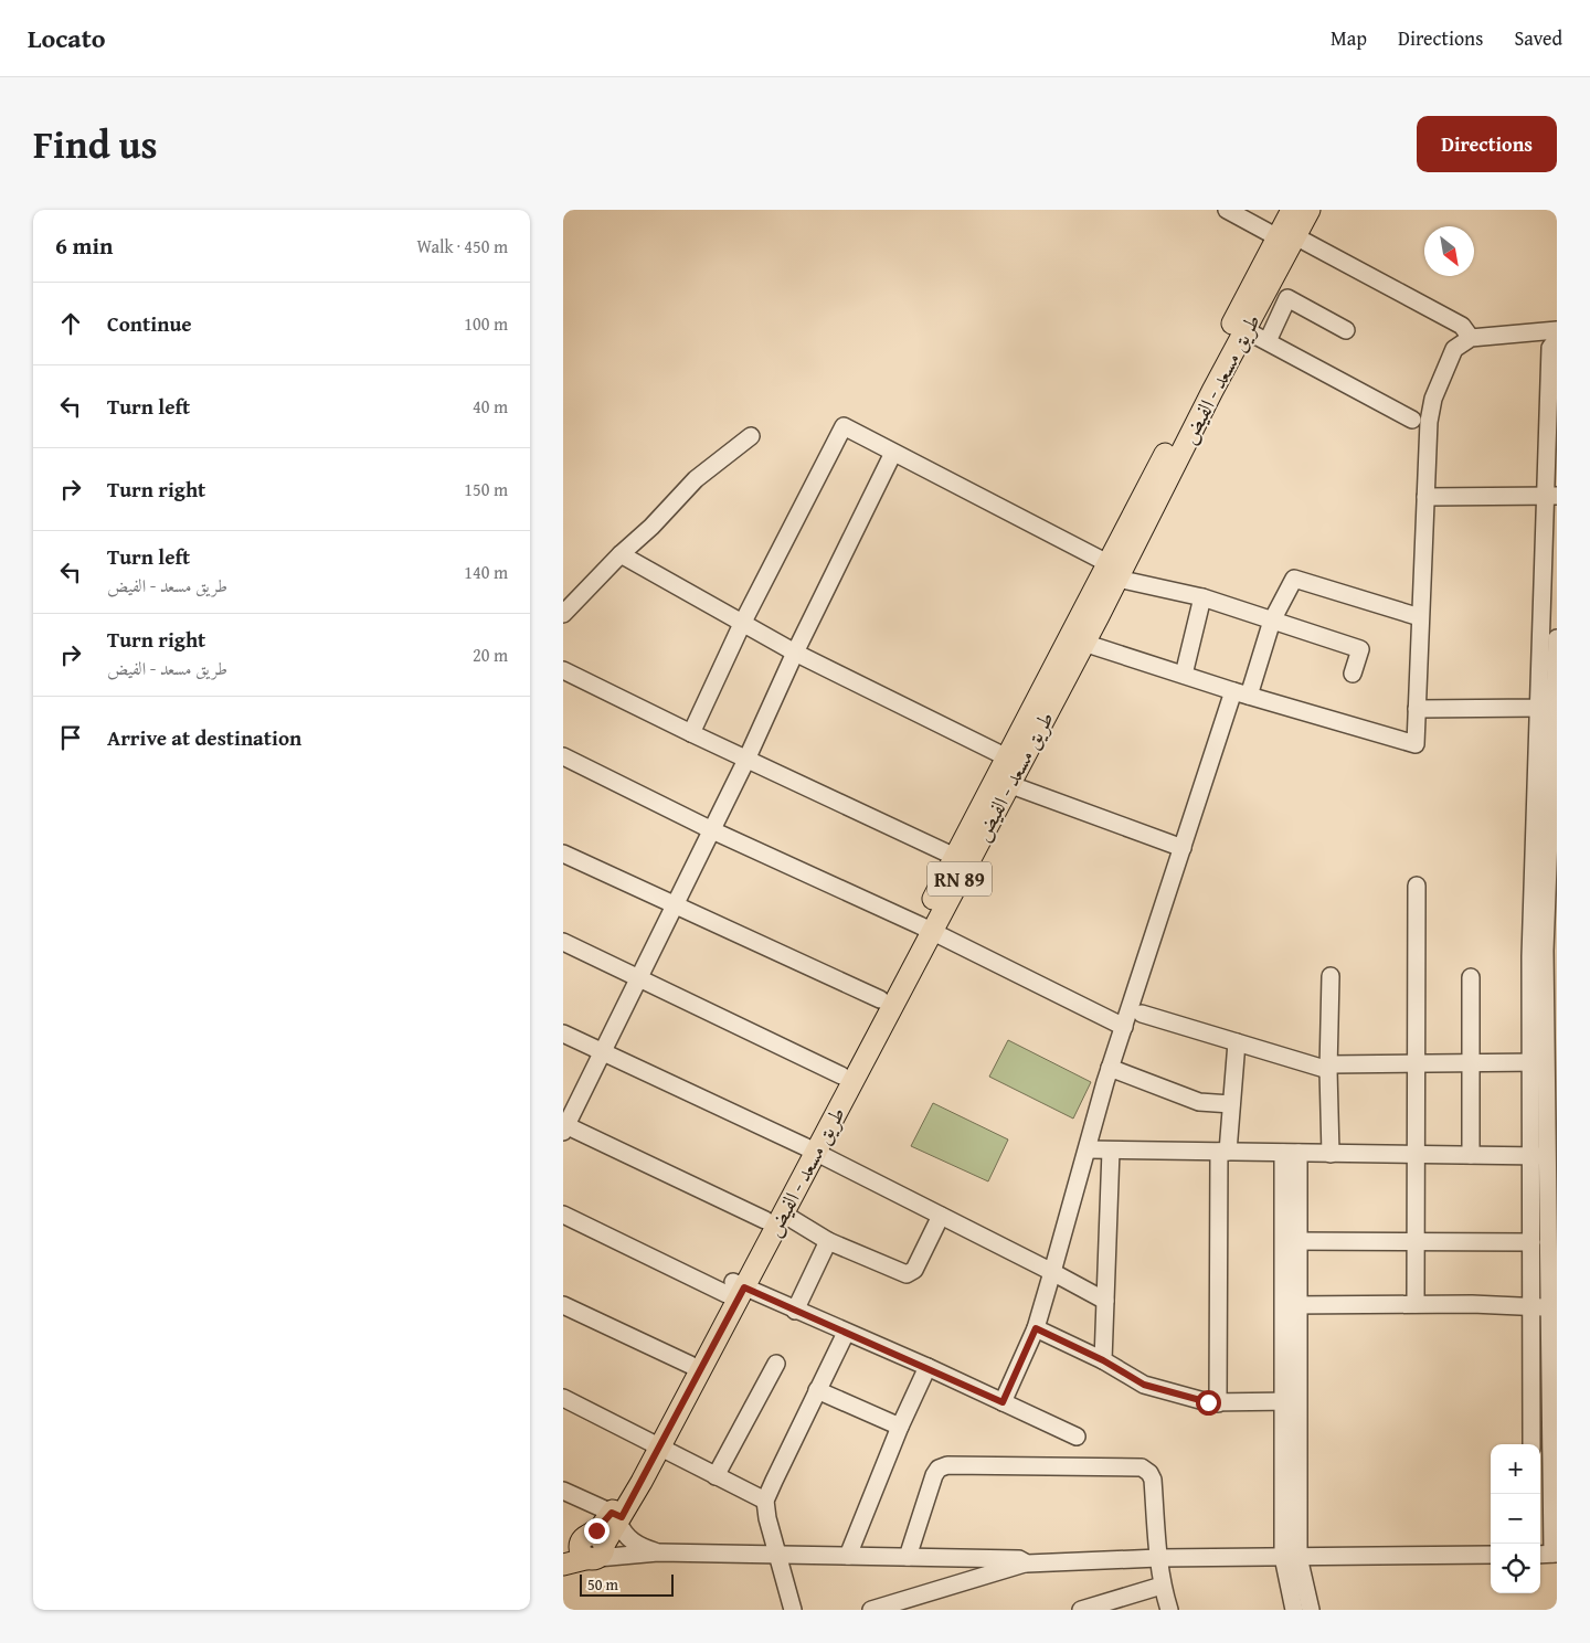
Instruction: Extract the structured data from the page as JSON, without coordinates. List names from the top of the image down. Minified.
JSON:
{"streets":{"main road":["طريق مسعد - الفيض","RN 89"]},"scale_bar":"50 m","north":"bottom right","page":{"header":"Locato","nav":["Map","Directions","Saved"],"title":"Find us","buttons":"Directions","heading":["6 min","Walk · 450 m"],"list":[["Continue","100 m"],["Turn left","40 m"],["Turn right","150 m"],["Turn left","طريق مسعد - الفيض","140 m"],["Turn right","طريق مسعد - الفيض","20 m"],"Arrive at destination"],"map_buttons":["+","−"],"scale":"50 m"}}
